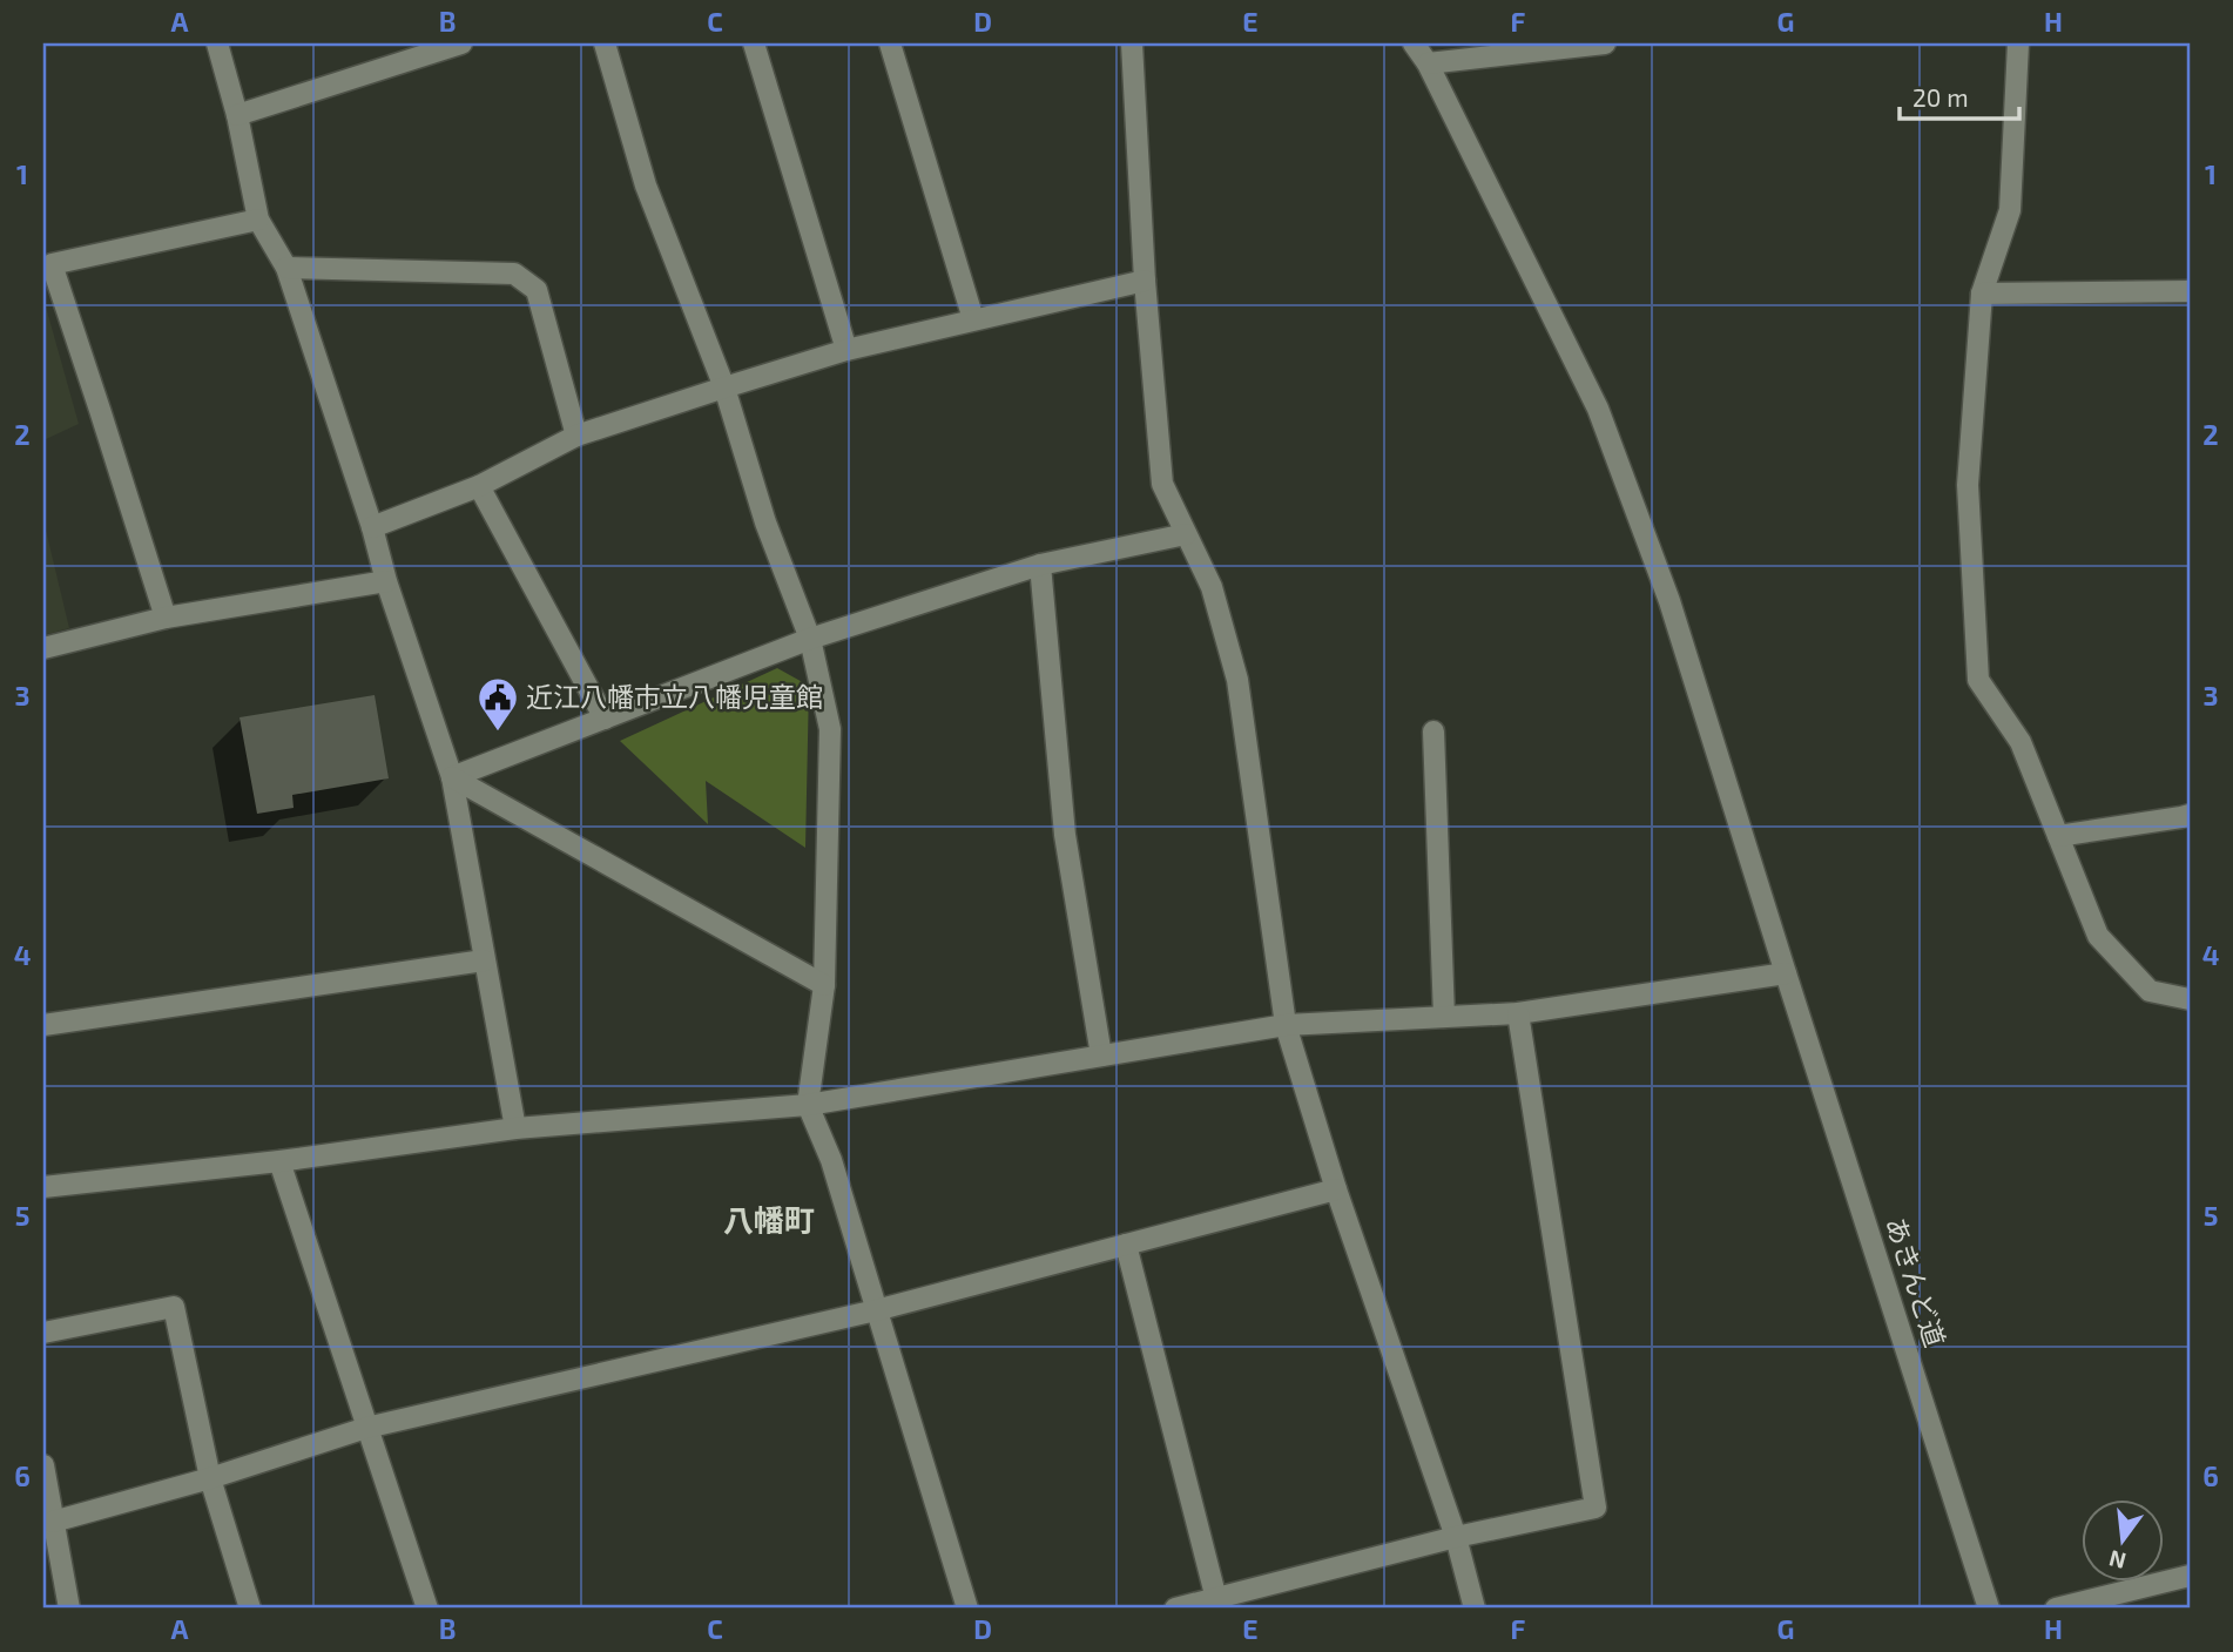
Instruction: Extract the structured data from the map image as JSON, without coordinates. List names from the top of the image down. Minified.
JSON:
{"streets":{"street":["あきんど道"]},"districts":["八幡町"],"places":{"public building":["近江八幡市立八幡児童館"]},"scale_bar":"20 m","north":"bottom","grid":{"columns":["A","B","C","D","E","F","G","H"],"rows":["1","2","3","4","5","6"]}}
